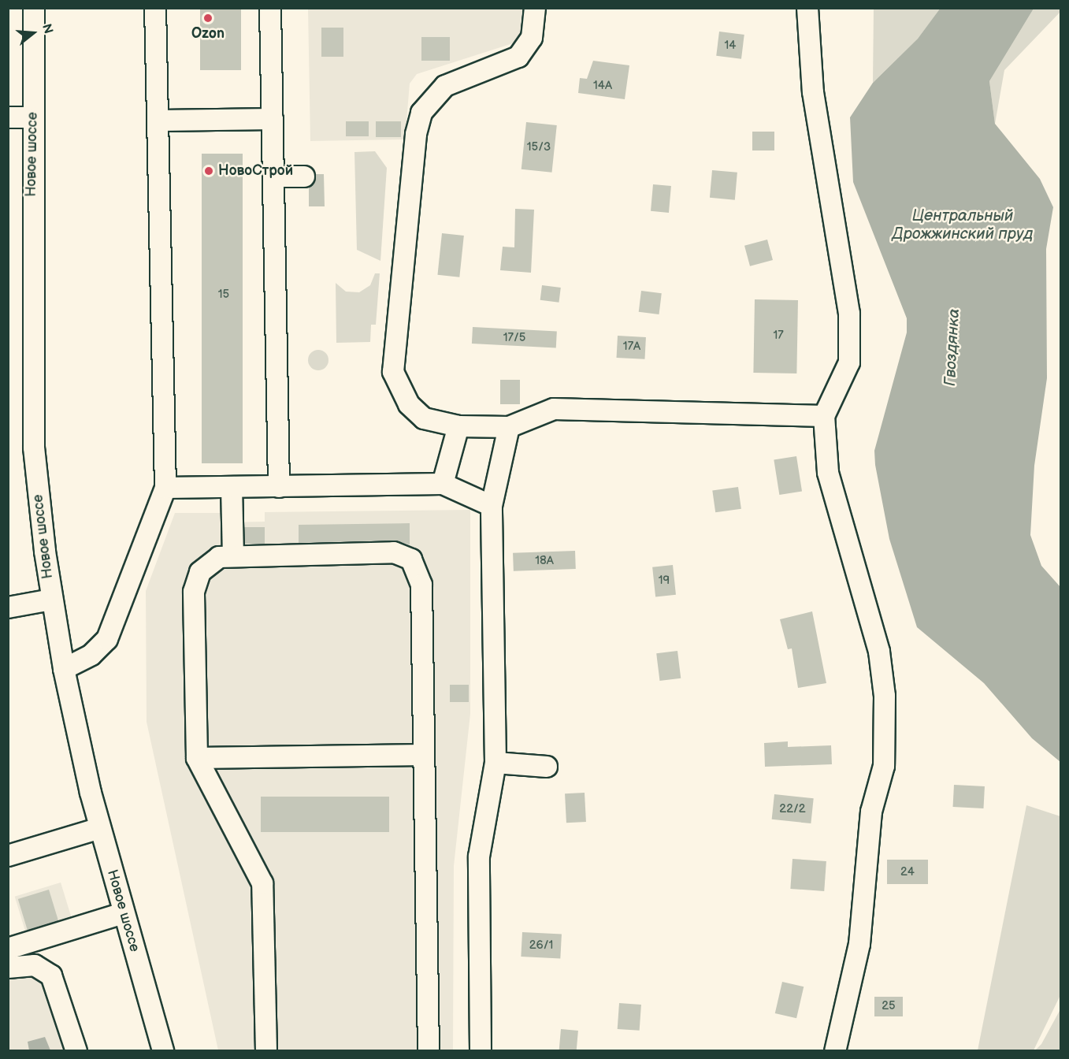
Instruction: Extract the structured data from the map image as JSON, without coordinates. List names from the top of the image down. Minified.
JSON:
{"streets":{"street":["Новое шоссе"]},"water":["Центральный Дрожжинский пруд","Гвоздянка"],"places":["Ozon","НовоСтрой"],"house_numbers":["14","14А","15/3","15","17","17/5","17А","18А","19","22/2","24","26/1","25"],"north":"right"}
